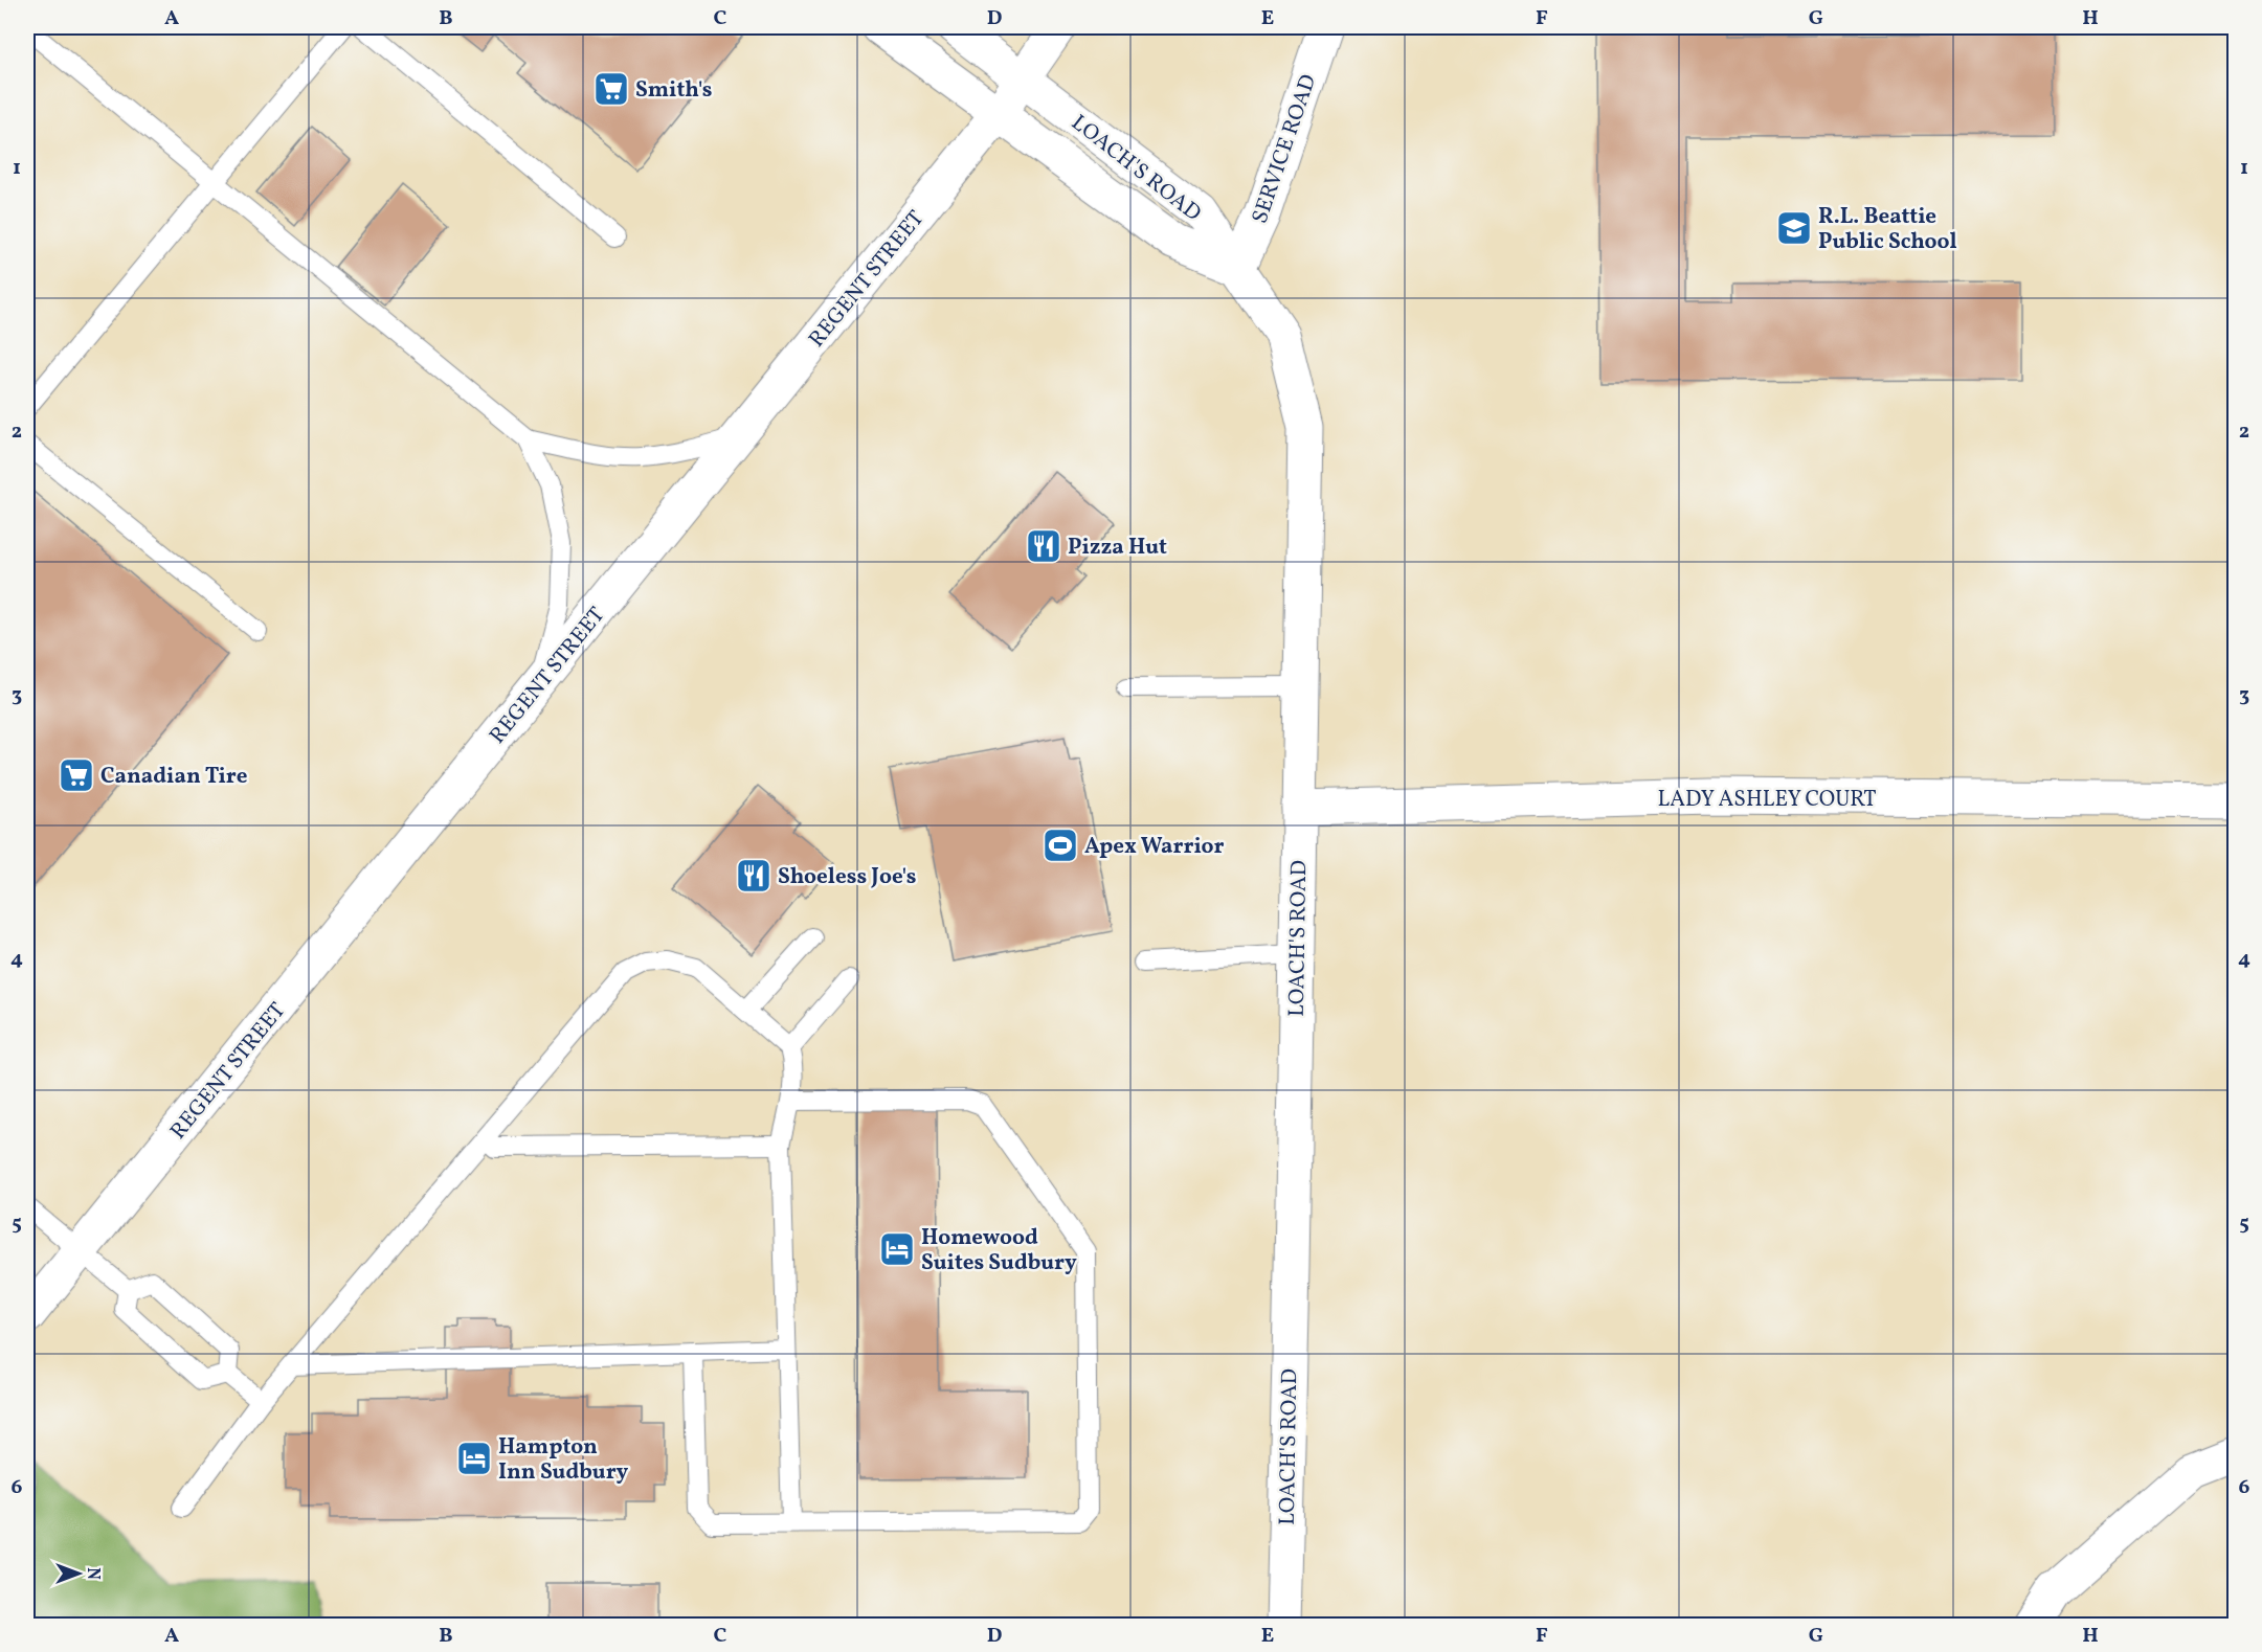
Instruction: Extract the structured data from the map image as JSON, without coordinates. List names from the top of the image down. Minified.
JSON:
{"streets":{"street":["SERVICE ROAD","LOACH'S ROAD","REGENT STREET","LADY ASHLEY COURT"]},"crossings":[["SERVICE ROAD","LOACH'S ROAD"],["LOACH'S ROAD","REGENT STREET"],["LOACH'S ROAD","LADY ASHLEY COURT"]],"places":{"supermarket":["Smith's","Canadian Tire"],"school or university":["R.L. Beattie Public School"],"restaurant":["Pizza Hut","Shoeless Joe's"],"sports":["Apex Warrior"],"hotel":["Homewood Suites Sudbury","Hampton Inn Sudbury"]},"north":"right","grid":{"columns":["A","B","C","D","E","F","G","H"],"rows":["1","2","3","4","5","6"]}}
